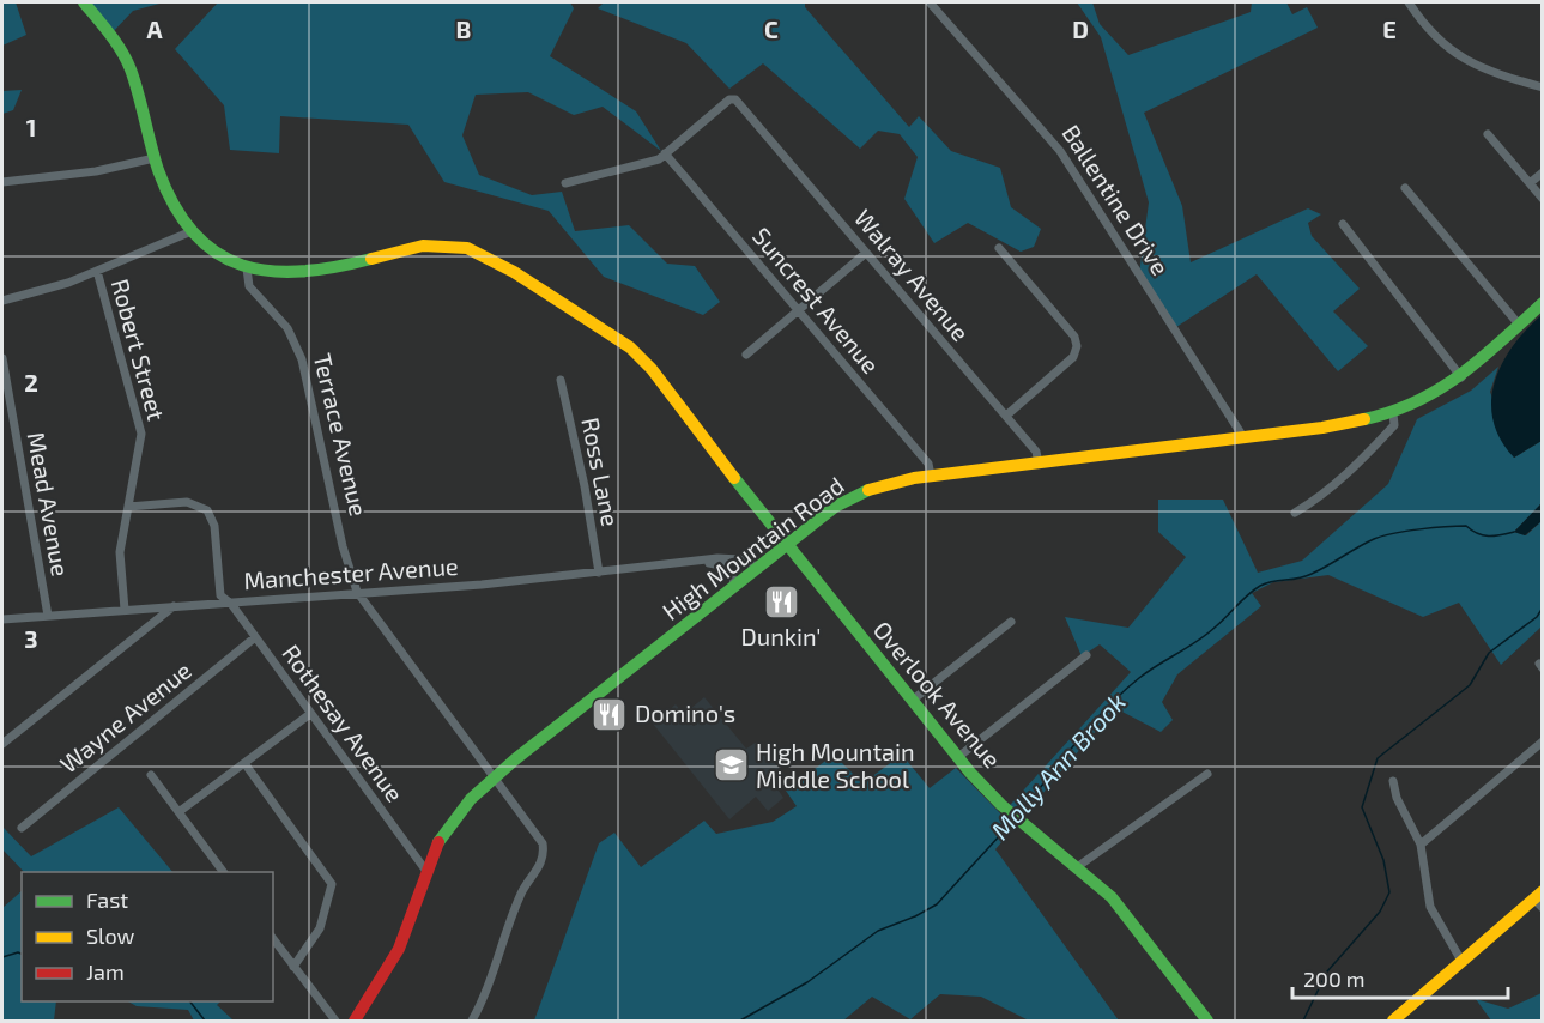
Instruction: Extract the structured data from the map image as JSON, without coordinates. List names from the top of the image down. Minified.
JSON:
{"streets":{"street":["Ballentine Drive","Walray Avenue","Suncrest Avenue","Robert Street","Terrace Avenue","Ross Lane","Mead Avenue","High Mountain Road","Manchester Avenue","Overlook Avenue","Wayne Avenue","Rothesay Avenue"]},"crossings":[["Ballentine Drive","High Mountain Road"],["Walray Avenue","Suncrest Avenue"],["Walray Avenue","High Mountain Road"],["Suncrest Avenue","High Mountain Road"],["Robert Street","Manchester Avenue"],["Robert Street","Rothesay Avenue"],["Terrace Avenue","High Mountain Road"],["Terrace Avenue","Manchester Avenue"],["Terrace Avenue","Overlook Avenue"],["Ross Lane","Manchester Avenue"],["Mead Avenue","Manchester Avenue"],["High Mountain Road","Manchester Avenue"],["High Mountain Road","Overlook Avenue"],["High Mountain Road","Rothesay Avenue"],["Manchester Avenue","Rothesay Avenue"],["Wayne Avenue","Rothesay Avenue"]],"water":["Molly Ann Brook"],"places":{"restaurant":["Dunkin'","Domino's"],"school or university":["High Mountain Middle School"]},"legend":["Fast","Slow","Jam"],"scale_bar":"200 m","grid":{"columns":["A","B","C","D","E"],"rows":["1","2","3"]}}
